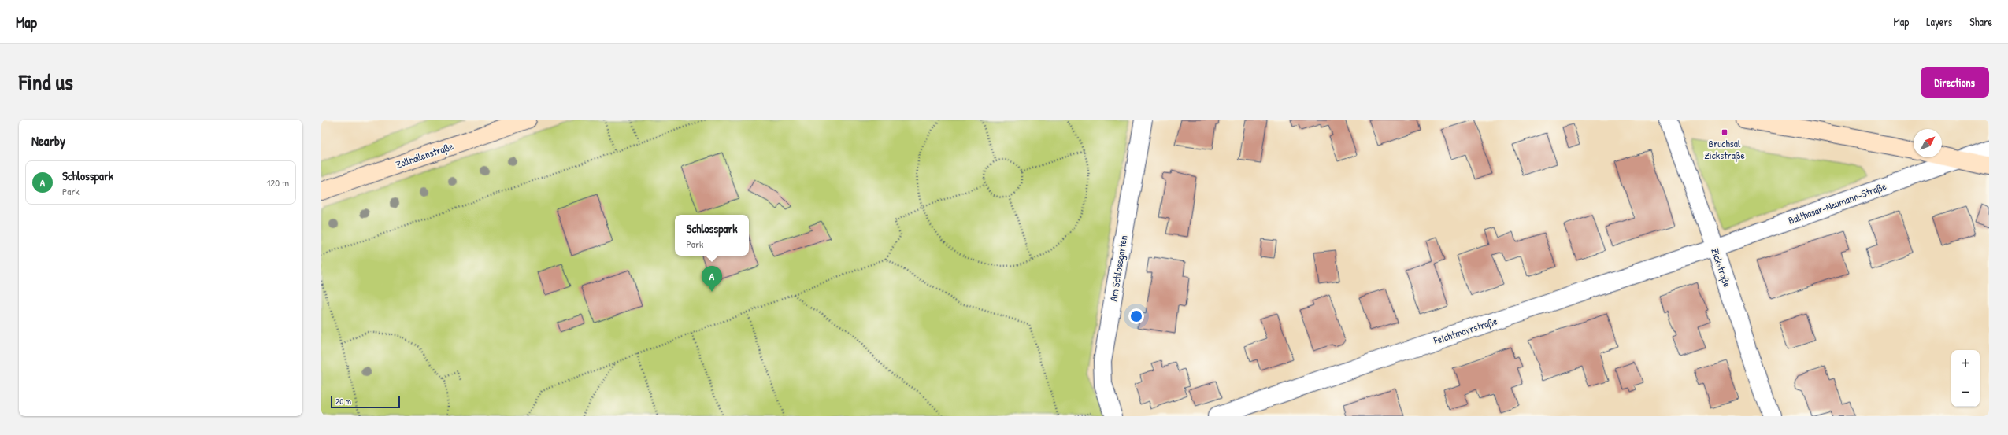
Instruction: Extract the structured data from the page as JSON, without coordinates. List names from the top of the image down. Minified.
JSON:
{"streets":{"street":["Zollhallenstraße","Balthasar-Neumann-Straße","Zickstraße","Am Schlossgarten","Feichtmayrstraße"]},"crossings":[["Balthasar-Neumann-Straße","Zickstraße"],["Balthasar-Neumann-Straße","Feichtmayrstraße"],["Zickstraße","Feichtmayrstraße"]],"places":{"transit":["Bruchsal Zickstraße"]},"scale_bar":"20 m","north":"top right","page":{"header":"Map","nav":["Map","Layers","Share"],"title":"Find us","buttons":"Directions","heading":"Nearby","list":[{"mark":"A","name":"Schlosspark","note":"Park","value":"120 m"}],"popup":["Schlosspark","Park"],"pins":"A","map_buttons":["+","−"],"scale":"20 m"}}
